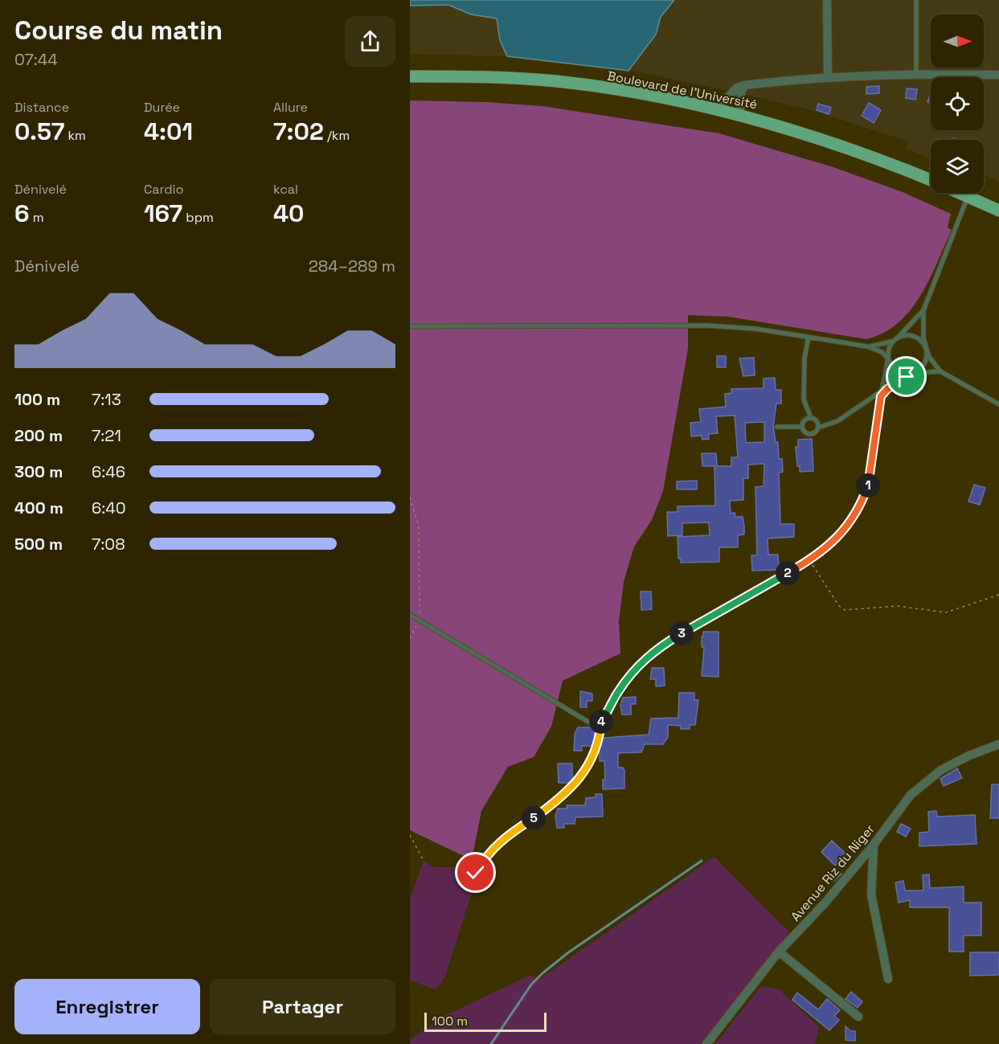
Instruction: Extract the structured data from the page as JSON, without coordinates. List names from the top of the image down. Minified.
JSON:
{"streets":{"main road":["Boulevard de l'Université"],"street":["Avenue Riz du Niger"]},"scale_bar":"100 m","north":"right","page":{"heading":["Course du matin","07:44"],"stats":[["Distance","0.57 km"],["Durée","4:01"],["Allure","7:02 /km"],["Dénivelé","6 m"],["Cardio","167 bpm"],["kcal","40"]],"chart":["Dénivelé","284–289 m"],"list":[{"name":"100 m","note":"7:13"},{"name":"200 m","note":"7:21"},{"name":"300 m","note":"6:46"},{"name":"400 m","note":"6:40"},{"name":"500 m","note":"7:08"}],"pins":["1","2","3","4","5"],"buttons":["Enregistrer","Partager"],"scale":"100 m"}}
